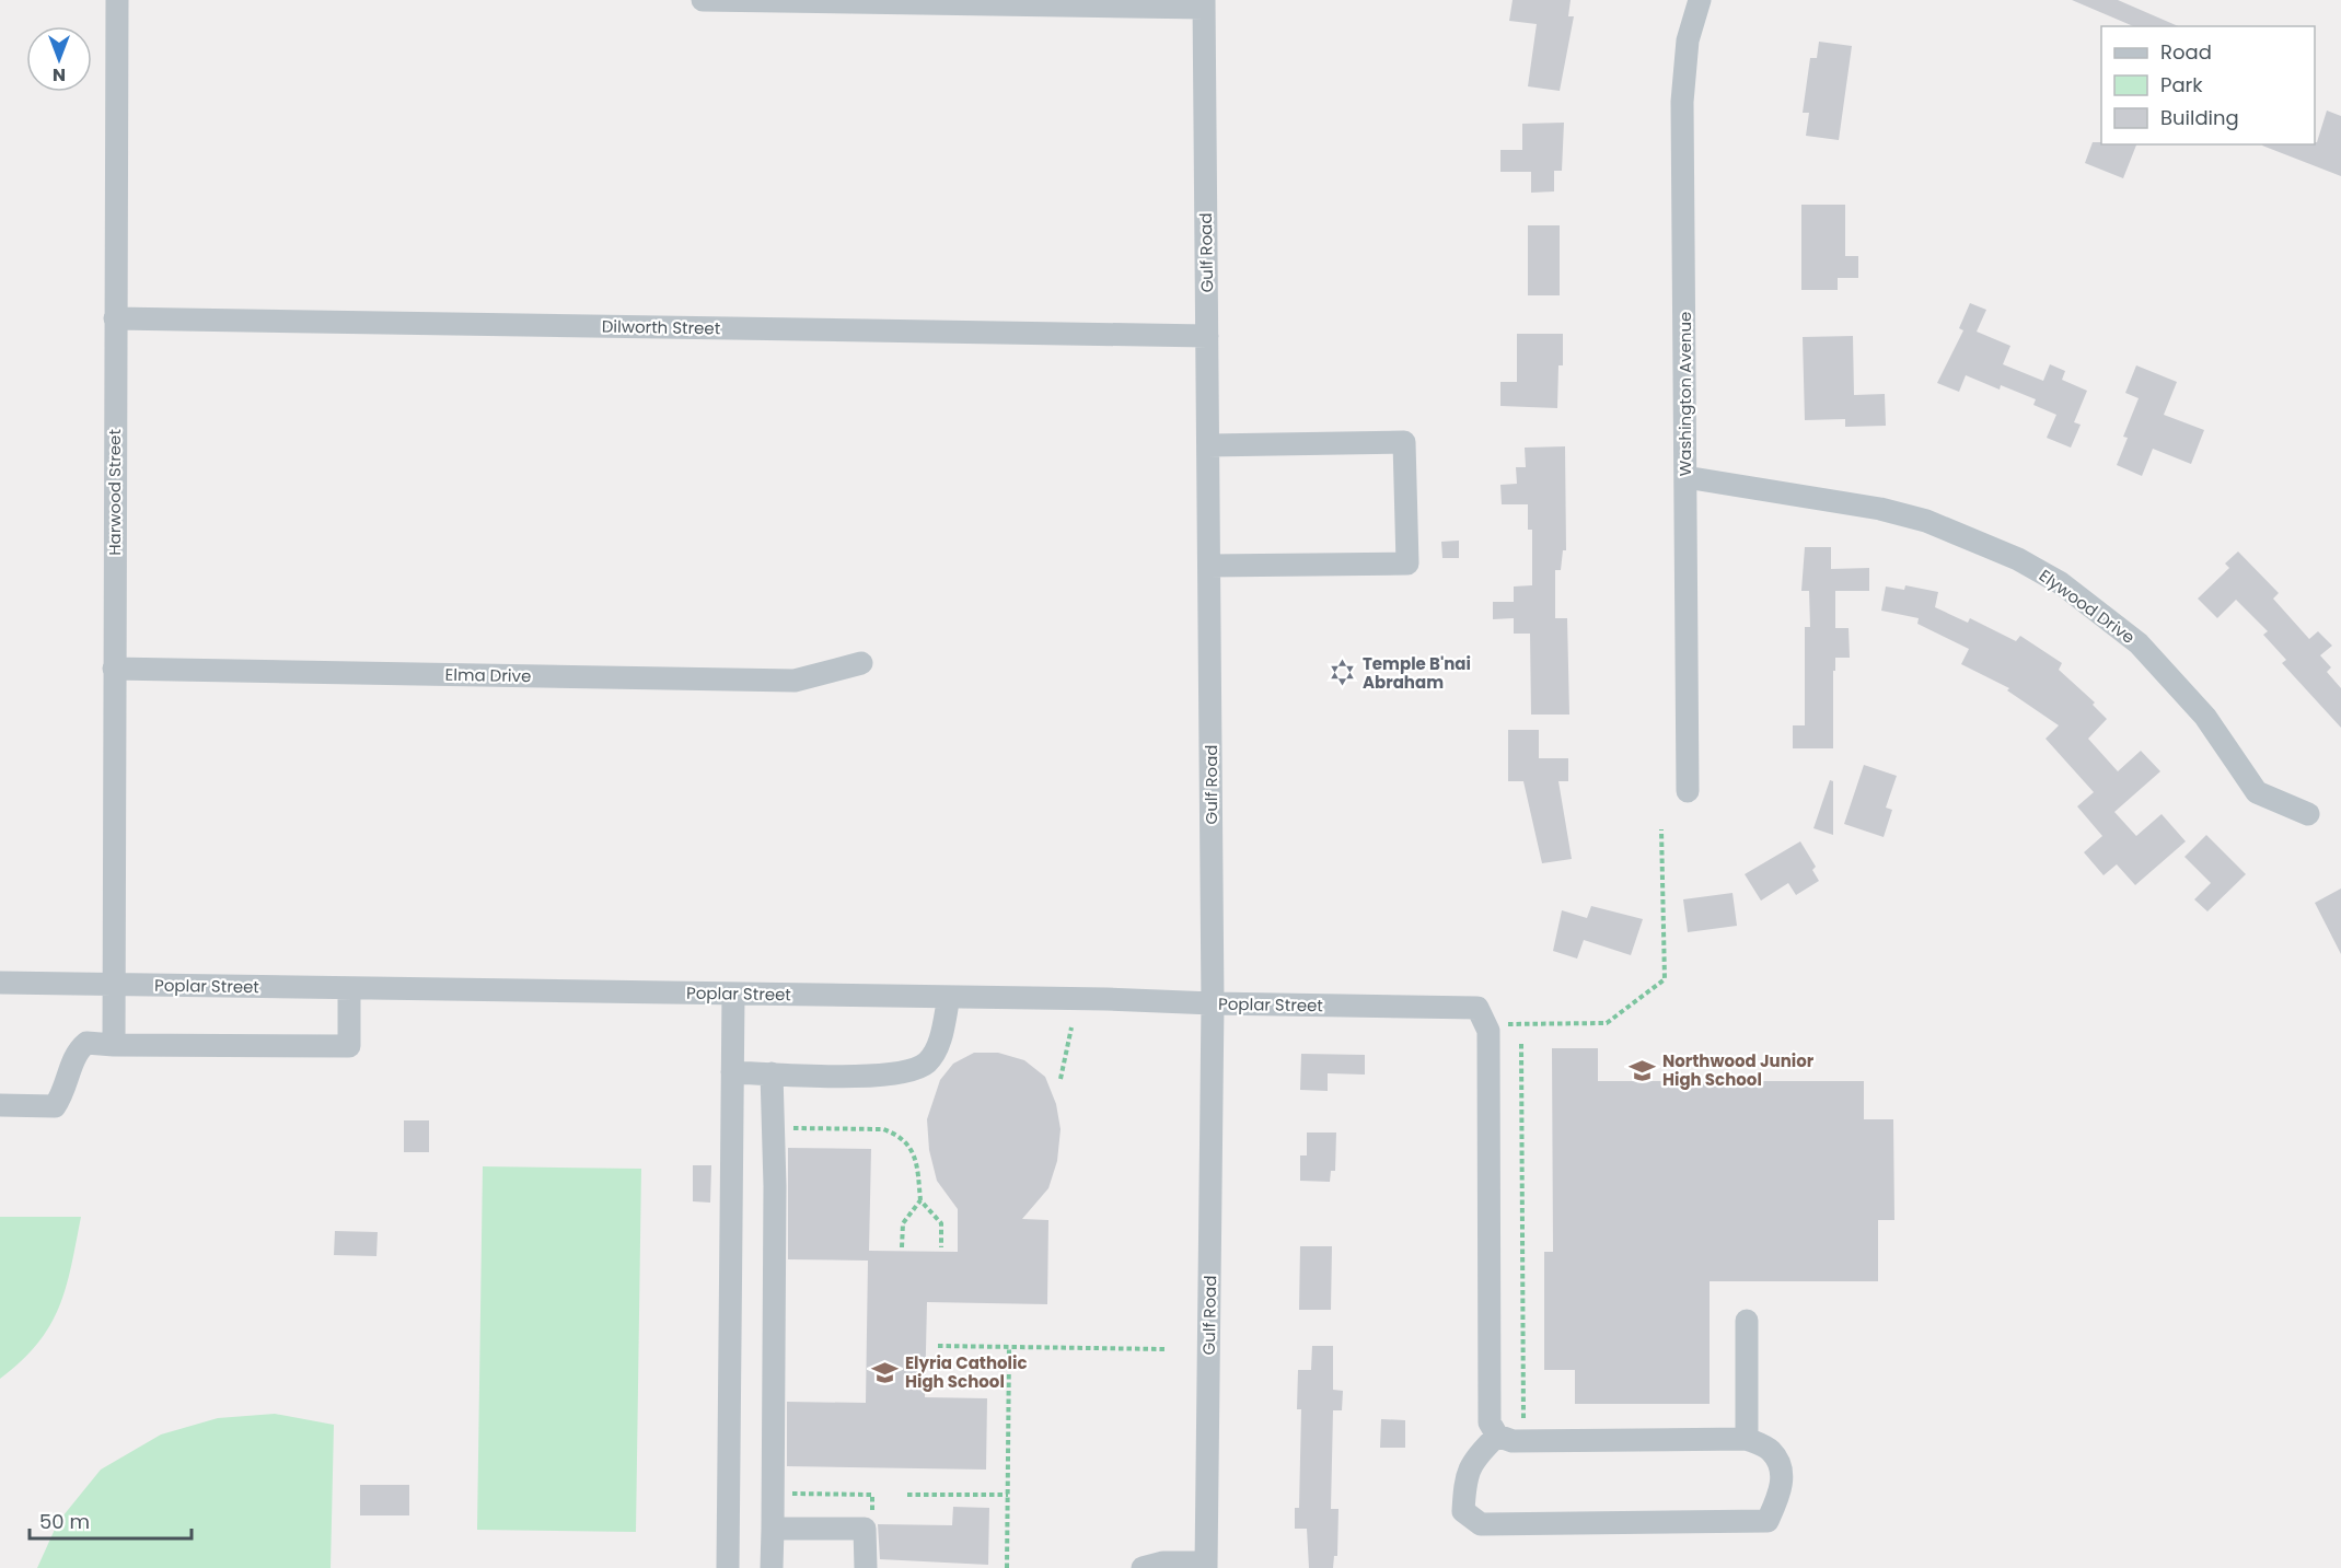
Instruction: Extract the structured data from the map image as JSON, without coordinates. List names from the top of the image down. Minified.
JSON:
{"streets":{"street":["Gulf Road","Dilworth Street","Washington Avenue","Harwood Street","Elywood Drive","Elma Drive","Poplar Street"]},"crossings":[["Gulf Road","Dilworth Street"],["Gulf Road","Poplar Street"],["Dilworth Street","Harwood Street"],["Washington Avenue","Elywood Drive"],["Harwood Street","Elma Drive"],["Harwood Street","Poplar Street"]],"places":{"synagogue":["Temple B'nai Abraham"],"school or university":["Northwood Junior High School","Elyria Catholic High School"]},"legend":["Road","Park","Building"],"scale_bar":"50 m","north":"bottom"}
